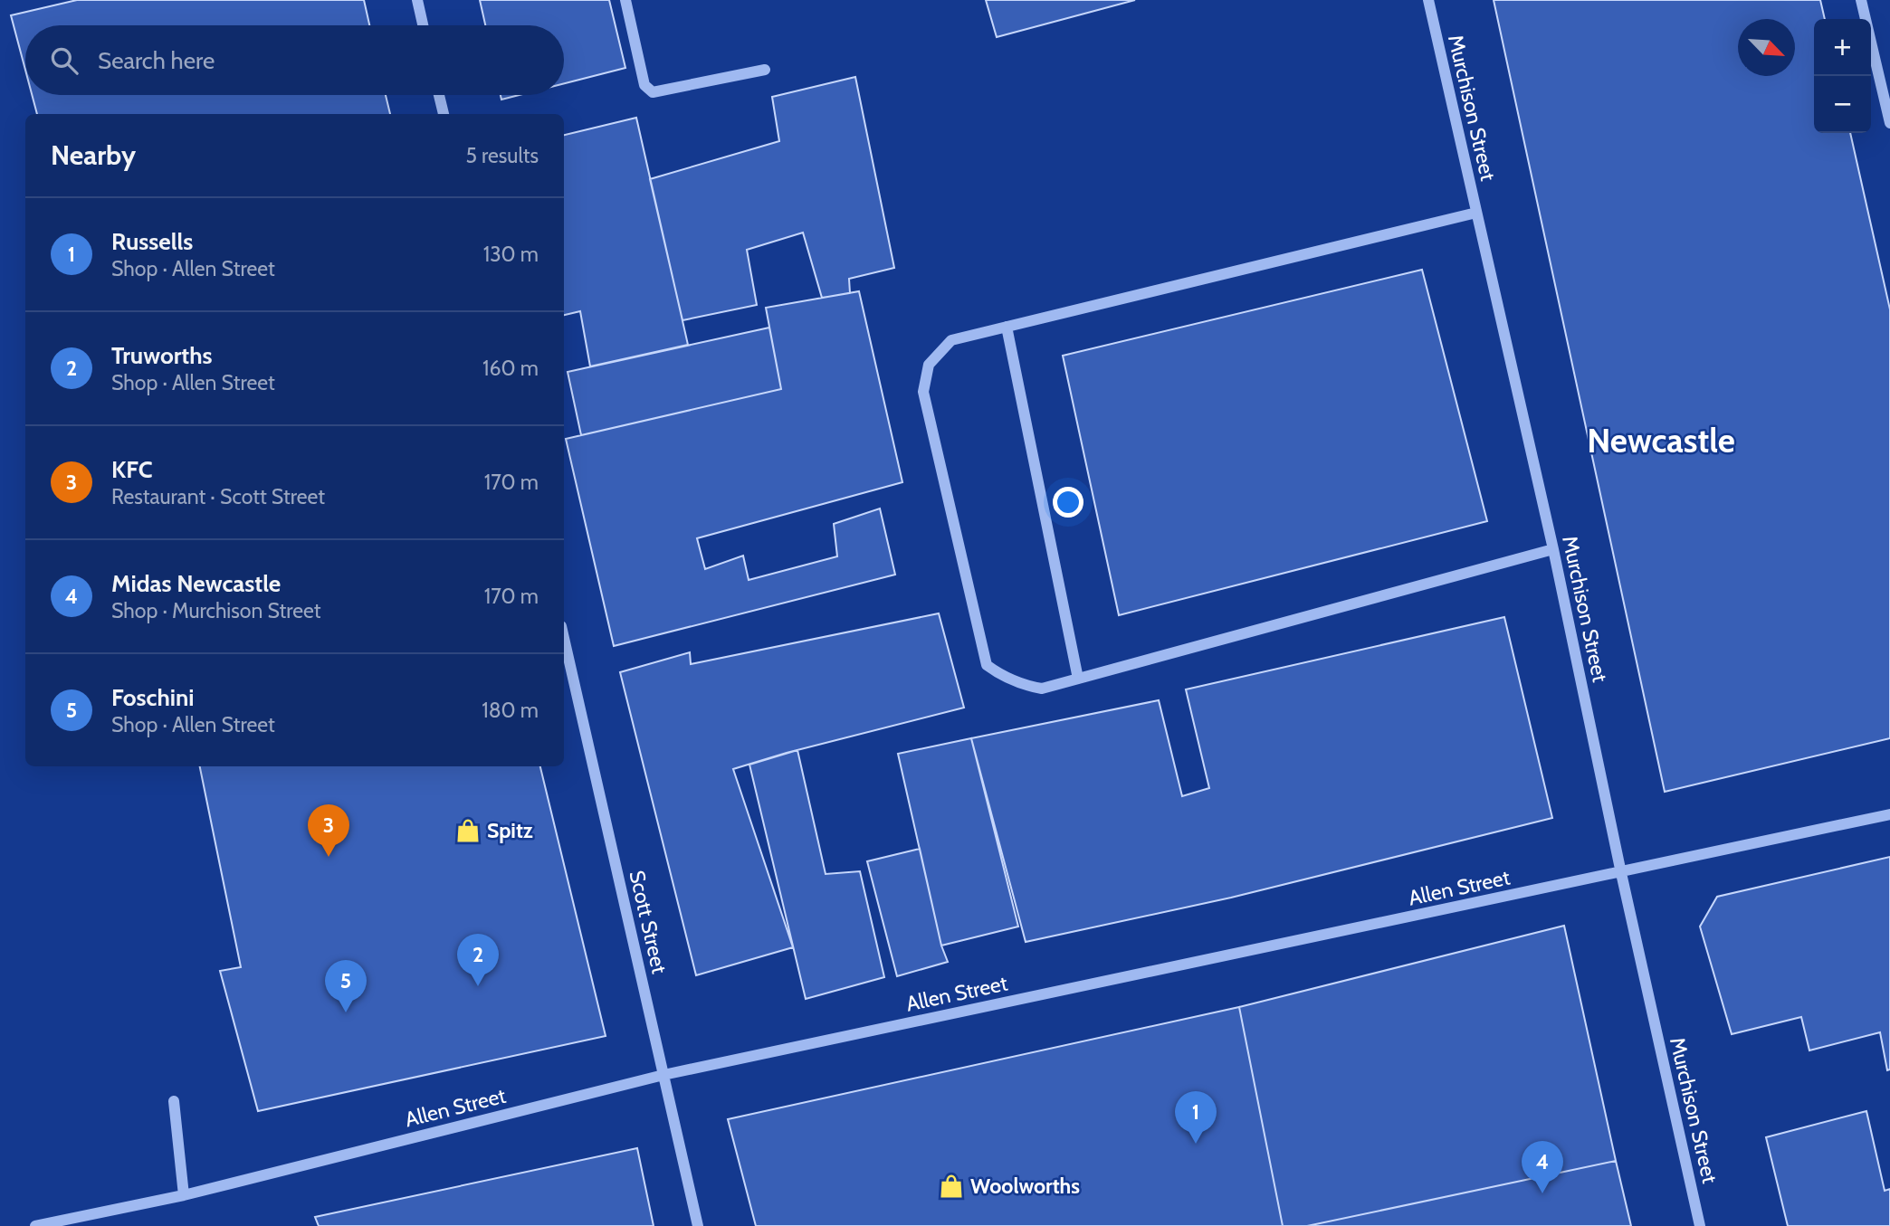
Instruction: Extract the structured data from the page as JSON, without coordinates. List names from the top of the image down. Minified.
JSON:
{"streets":{"street":["Murchison Street","Allen Street","Scott Street"]},"crossings":[["Murchison Street","Allen Street"],["Allen Street","Scott Street"]],"districts":["Newcastle"],"places":{"shop":["Spitz","Woolworths"]},"north":"bottom right","page":{"map_buttons":["+","−"],"search":"Search here","heading":["Nearby","5 results"],"list":[{"mark":"1","name":"Russells","note":"Shop · Allen Street","value":"130 m"},{"mark":"2","name":"Truworths","note":"Shop · Allen Street","value":"160 m"},{"mark":"3","name":"KFC","note":"Restaurant · Scott Street","value":"170 m"},{"mark":"4","name":"Midas Newcastle","note":"Shop · Murchison Street","value":"170 m"},{"mark":"5","name":"Foschini","note":"Shop · Allen Street","value":"180 m"}],"pins":["3","2","5","1","4"]}}
